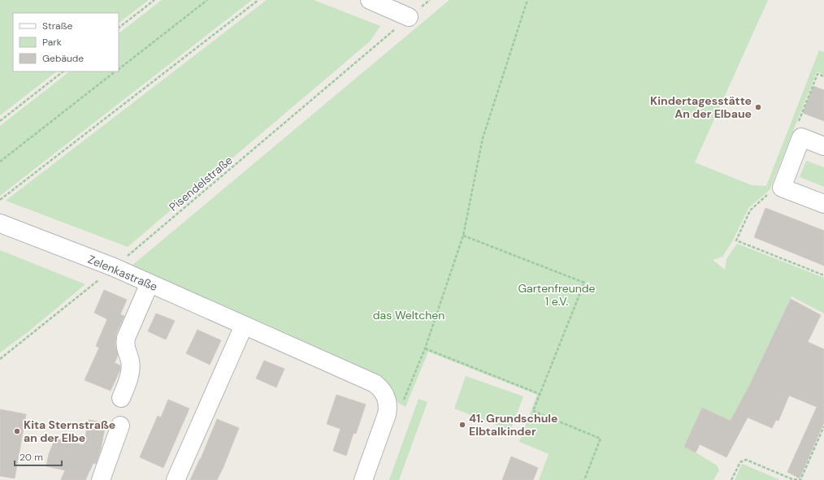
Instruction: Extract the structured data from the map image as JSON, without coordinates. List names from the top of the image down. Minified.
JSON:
{"streets":{"street":["Zelenkastraße"],"path":["Pisendelstraße"]},"crossings":[["Pisendelstraße","Zelenkastraße"]],"parks":["Gartenfreunde 1 e.V.","das Weltchen"],"places":["Kindertagesstätte An der Elbaue","41. Grundschule Elbtalkinder","Kita Sternstraße an der Elbe"],"legend":["Straße","Park","Gebäude"],"scale_bar":"20 m"}
